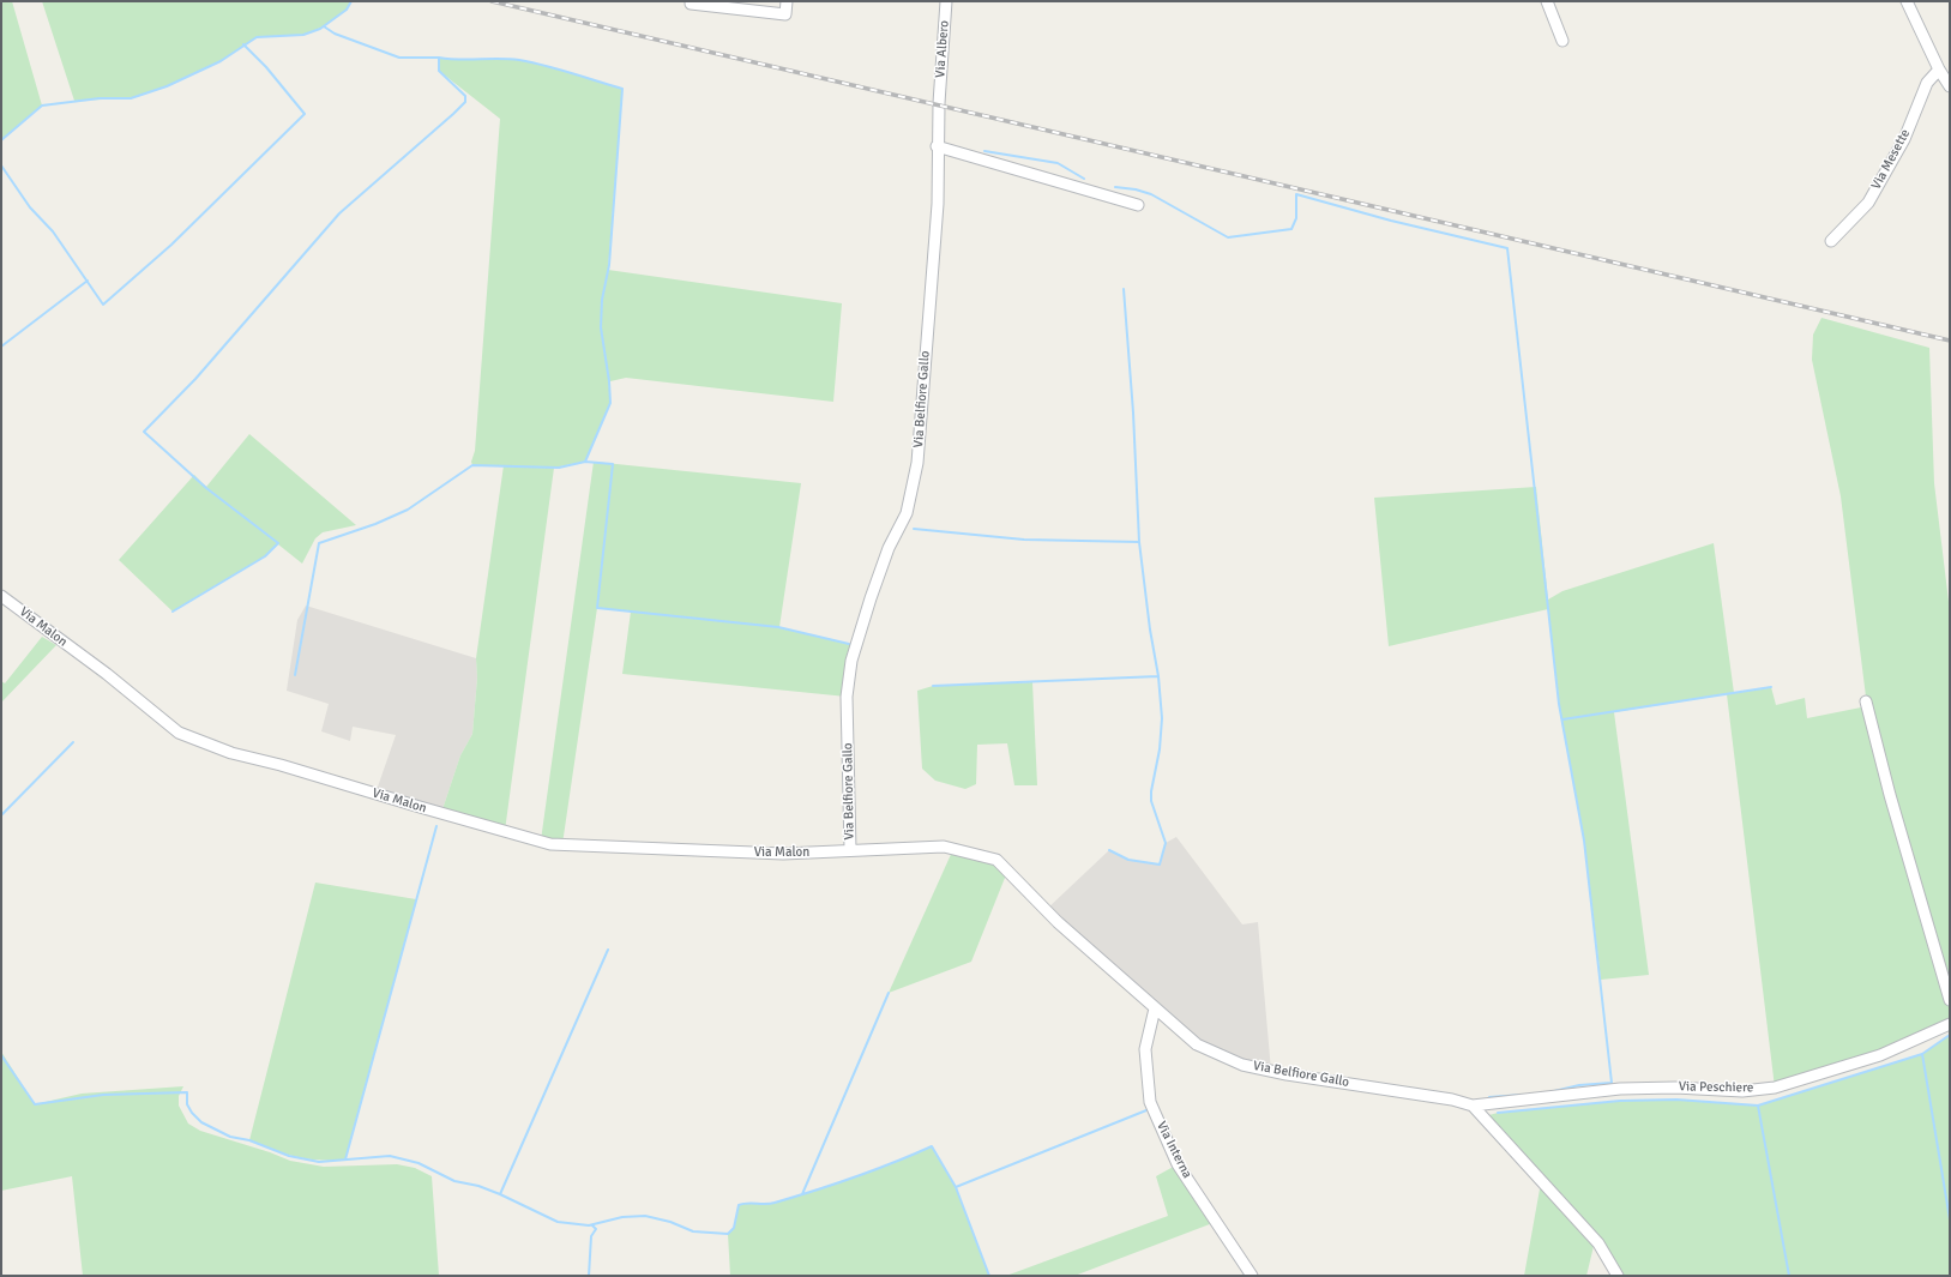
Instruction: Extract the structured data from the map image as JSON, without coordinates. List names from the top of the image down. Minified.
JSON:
{"streets":{"street":["Via Albero","Via Mesette","Via Belfiore Gallo","Via Malon","Via Peschiere","Via Interna"]},"crossings":[["Via Albero","Via Belfiore Gallo"],["Via Belfiore Gallo","Via Malon"],["Via Belfiore Gallo","Via Peschiere"],["Via Belfiore Gallo","Via Interna"]]}
